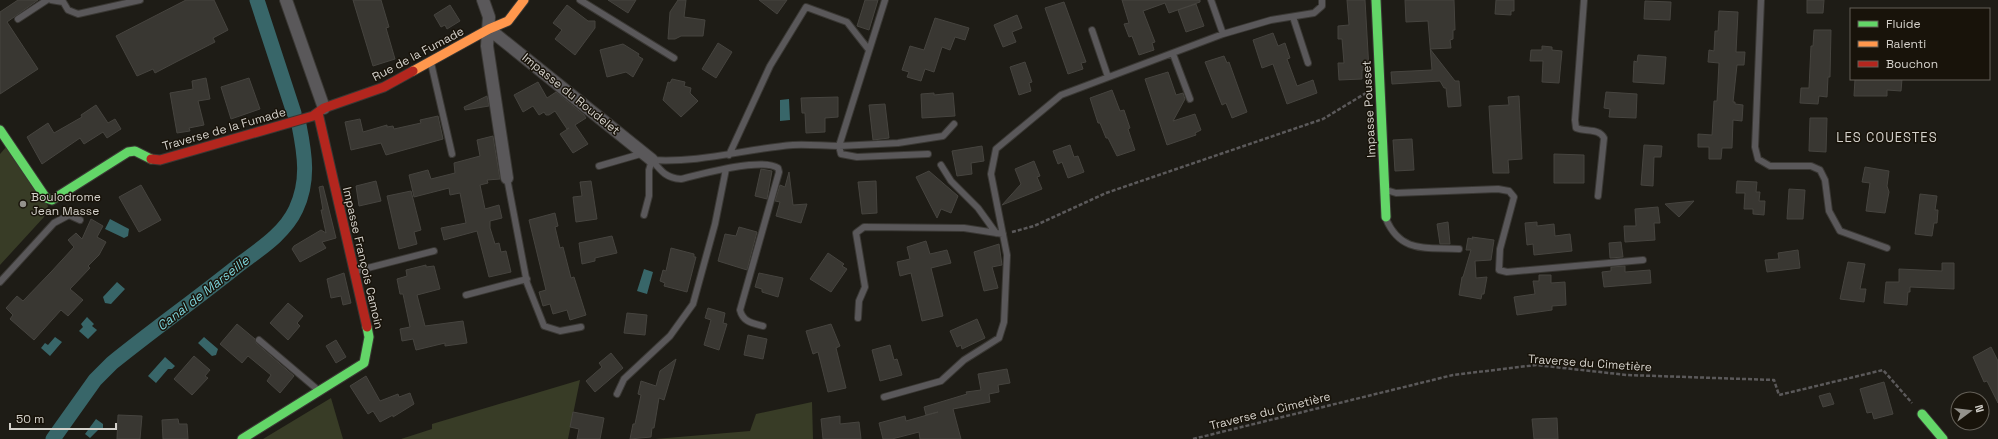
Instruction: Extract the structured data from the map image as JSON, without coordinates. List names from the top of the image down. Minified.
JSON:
{"streets":{"street":["Rue de la Fumade","Impasse du Roudelet","Impasse Pousset","Traverse de la Fumade","Impasse François Camoin"],"path":["Traverse du Cimetière"]},"crossings":[["Rue de la Fumade","Impasse du Roudelet"],["Rue de la Fumade","Traverse de la Fumade"],["Rue de la Fumade","Impasse François Camoin"],["Traverse de la Fumade","Impasse François Camoin"]],"districts":["LES COUESTES"],"water":["Canal de Marseille"],"places":["Boulodrome Jean Masse"],"legend":["Fluide","Ralenti","Bouchon"],"scale_bar":"50 m","north":"right"}
